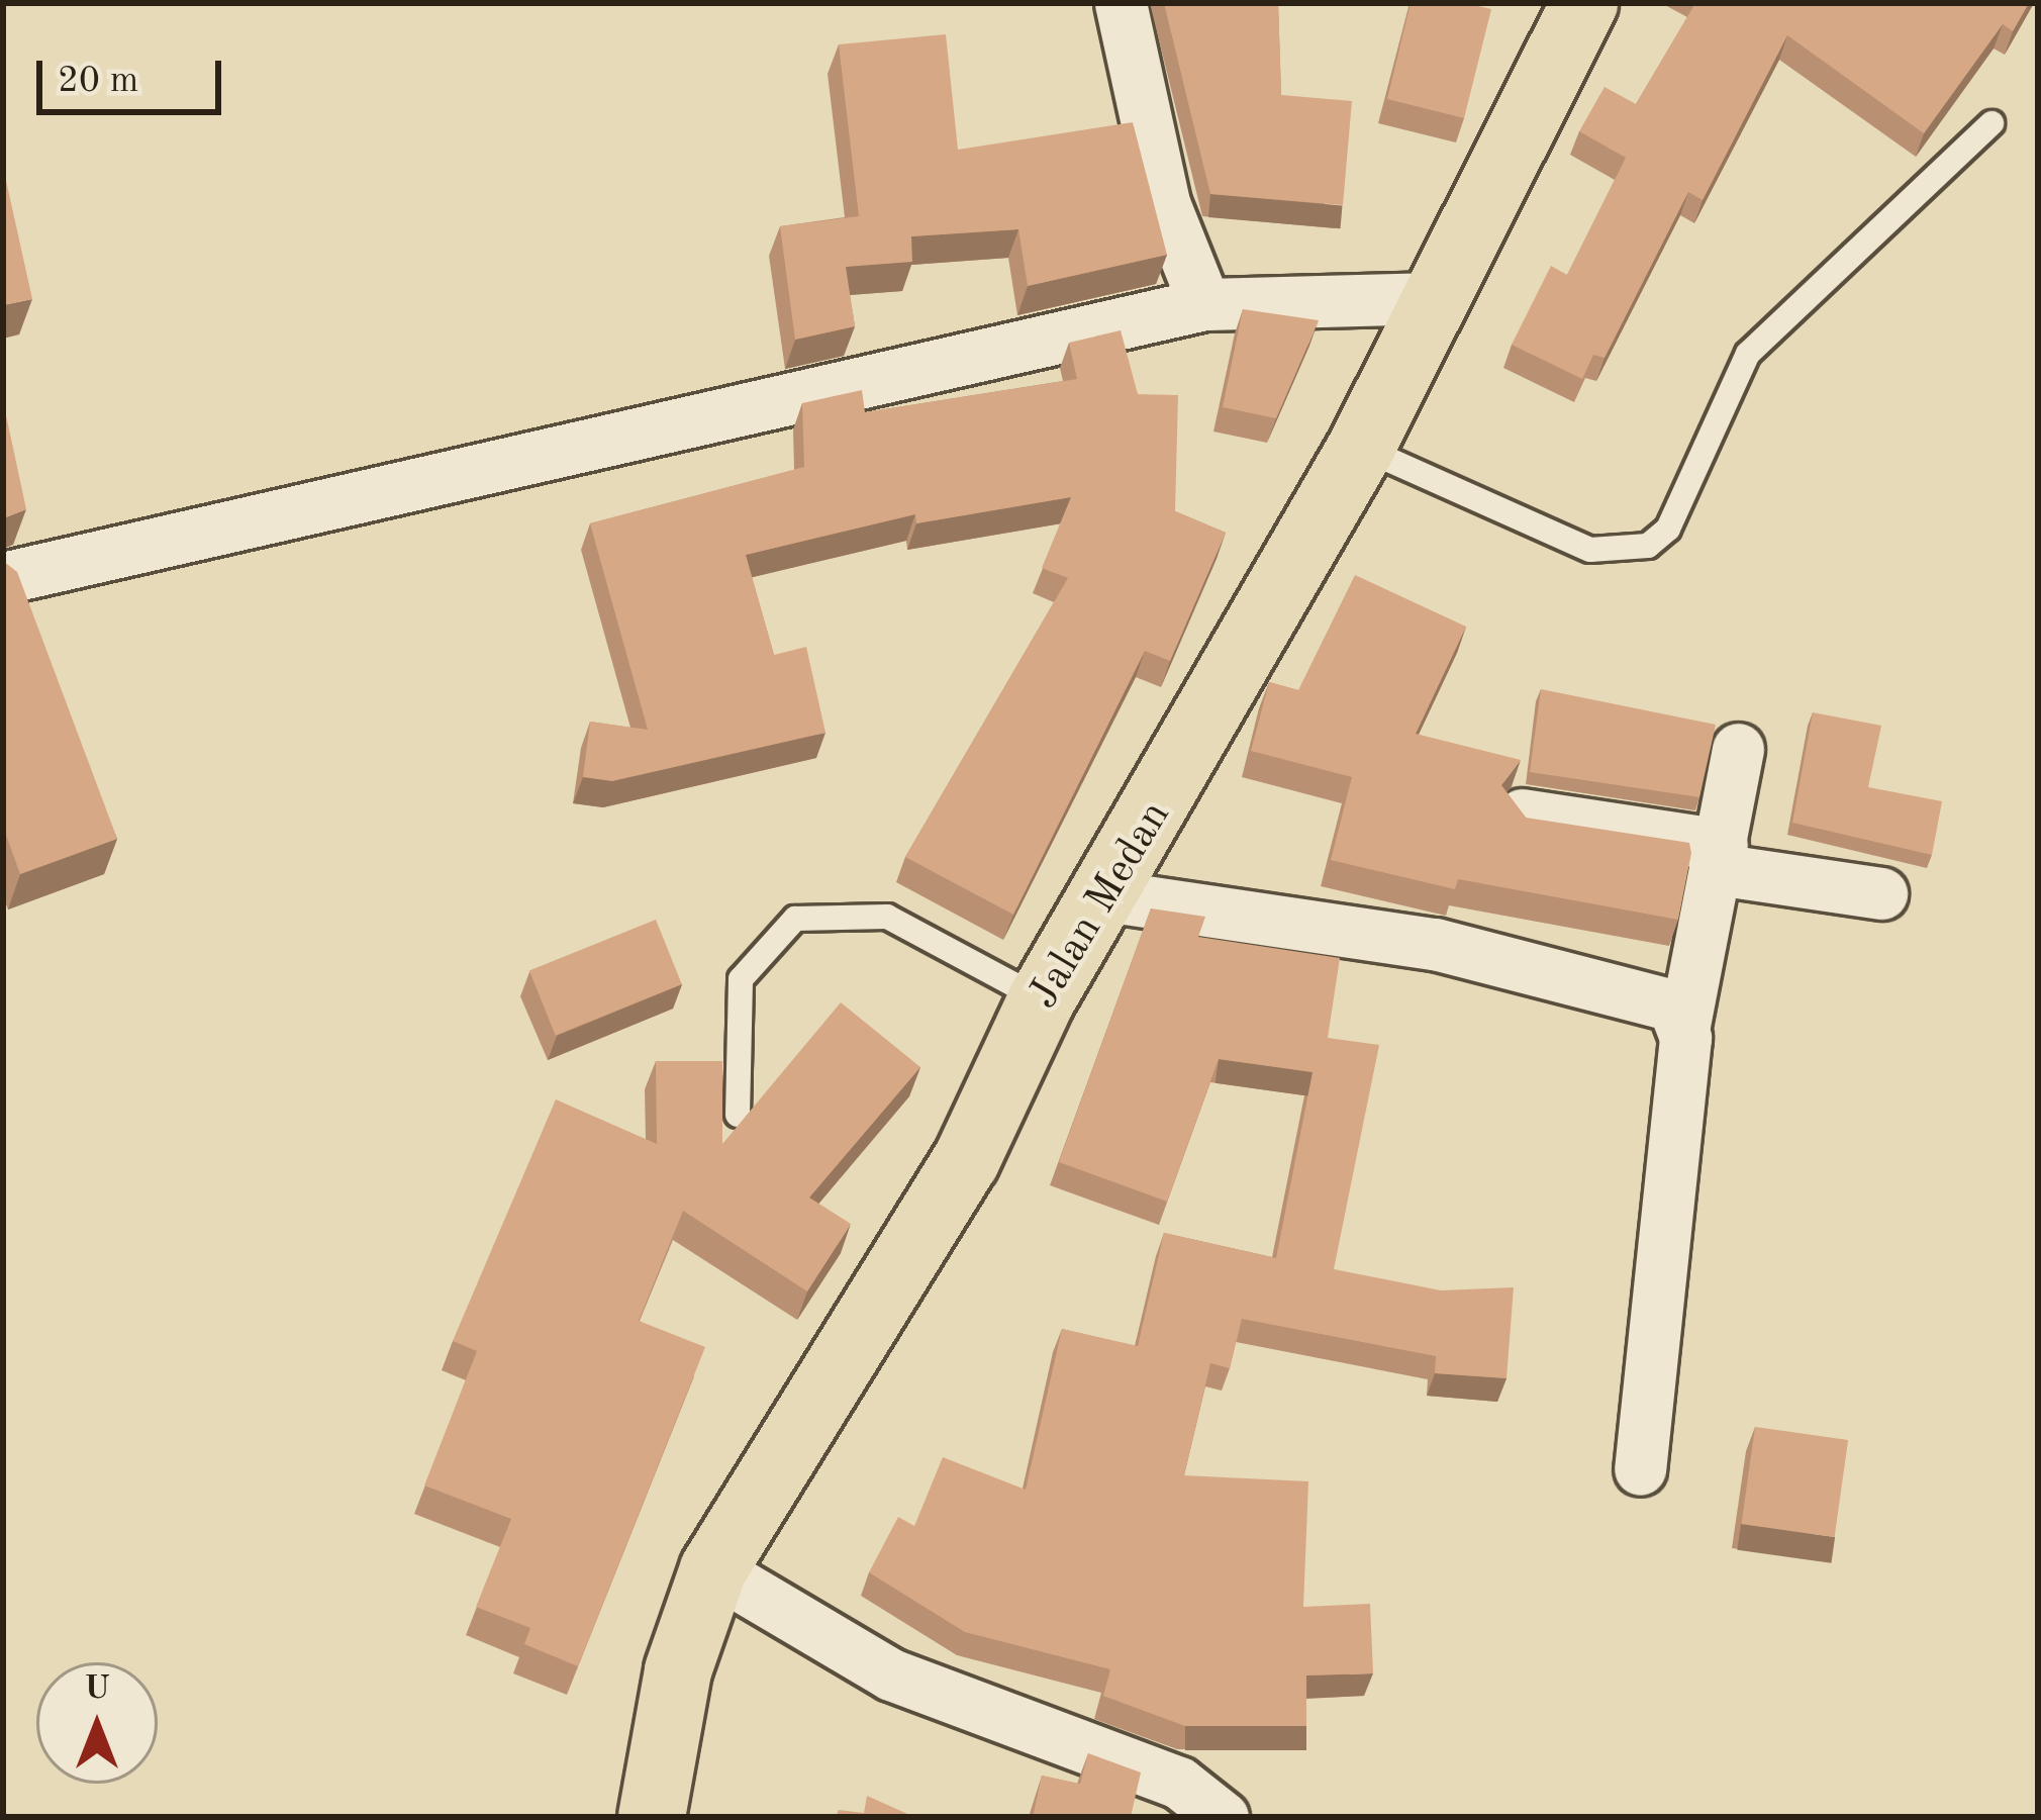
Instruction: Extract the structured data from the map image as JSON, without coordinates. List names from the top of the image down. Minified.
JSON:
{"streets":{"highway":["Jalan Medan"]},"scale_bar":"20 m","north":"top"}
